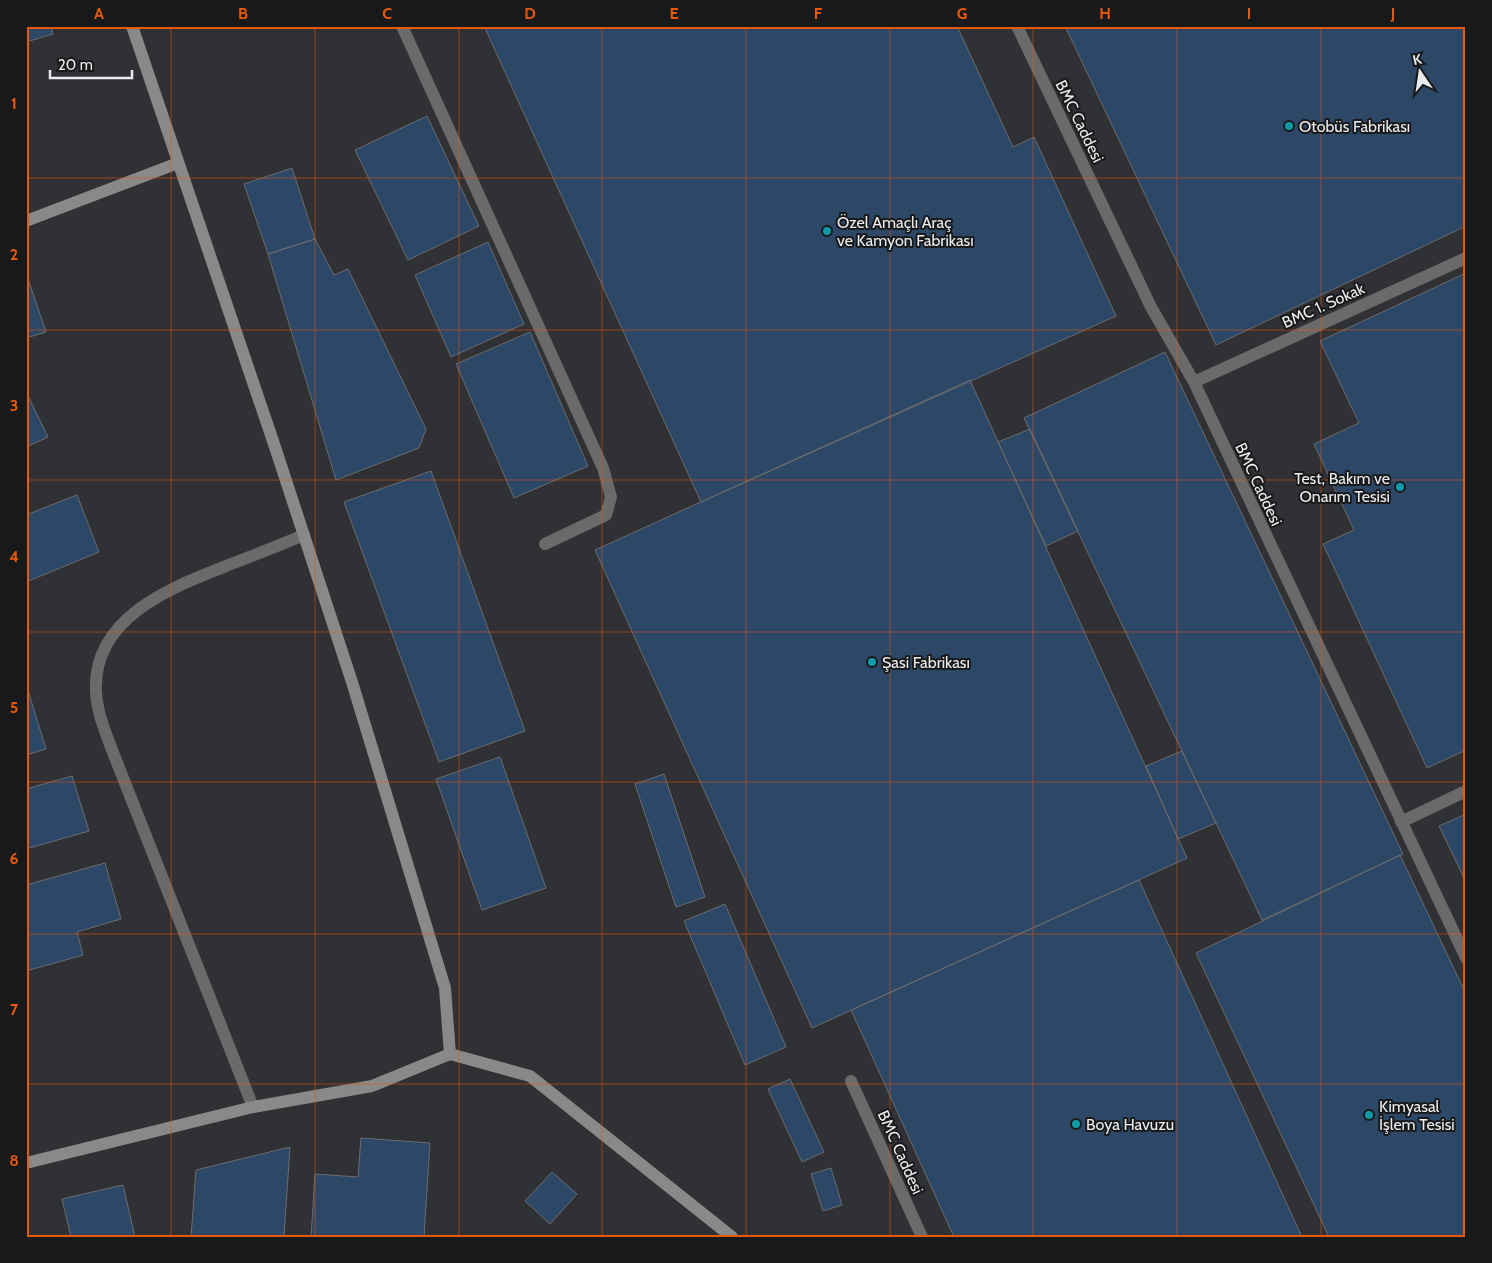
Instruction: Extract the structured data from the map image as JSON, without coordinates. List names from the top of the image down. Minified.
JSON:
{"streets":{"street":["BMC Caddesi","BMC 1. Sokak"]},"crossings":[["BMC Caddesi","BMC 1. Sokak"]],"places":["Otobüs Fabrikası","Özel Amaçlı Araç ve Kamyon Fabrikası","Test, Bakım ve Onarım Tesisi","Şasi Fabrikası","Kimyasal İşlem Tesisi","Boya Havuzu"],"scale_bar":"20 m","north":"top","grid":{"columns":["A","B","C","D","E","F","G","H","I","J"],"rows":["1","2","3","4","5","6","7","8"]}}
